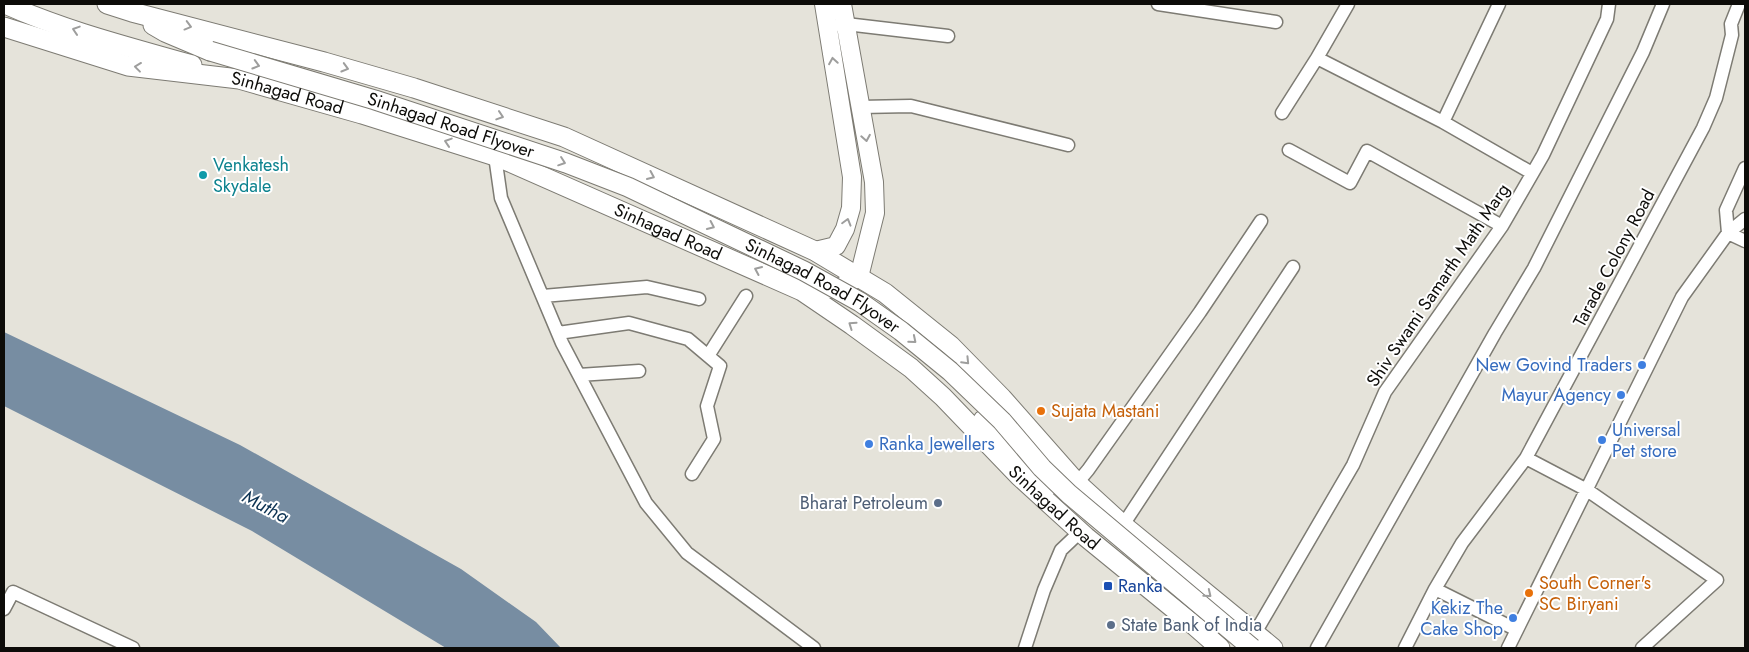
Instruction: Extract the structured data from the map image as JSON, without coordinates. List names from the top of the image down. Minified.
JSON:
{"streets":{"main road":["Sinhagad Road","Sinhagad Road Flyover"],"street":["Tarade Colony Road","Shiv Swami Samarth Math Marg"]},"crossings":[["Sinhagad Road","Sinhagad Road Flyover"],["Sinhagad Road","Shiv Swami Samarth Math Marg"],["Sinhagad Road Flyover","Shiv Swami Samarth Math Marg"]],"water":["Mutha"],"places":{"other":["Venkatesh Skydale","New Govind Traders","Mayur Agency","Sujata Mastani","Universal Pet store","Ranka Jewellers","Bharat Petroleum","South Corner's SC Biryani","Kekiz The Cake Shop","State Bank of India"],"transit":["Ranka"]}}
